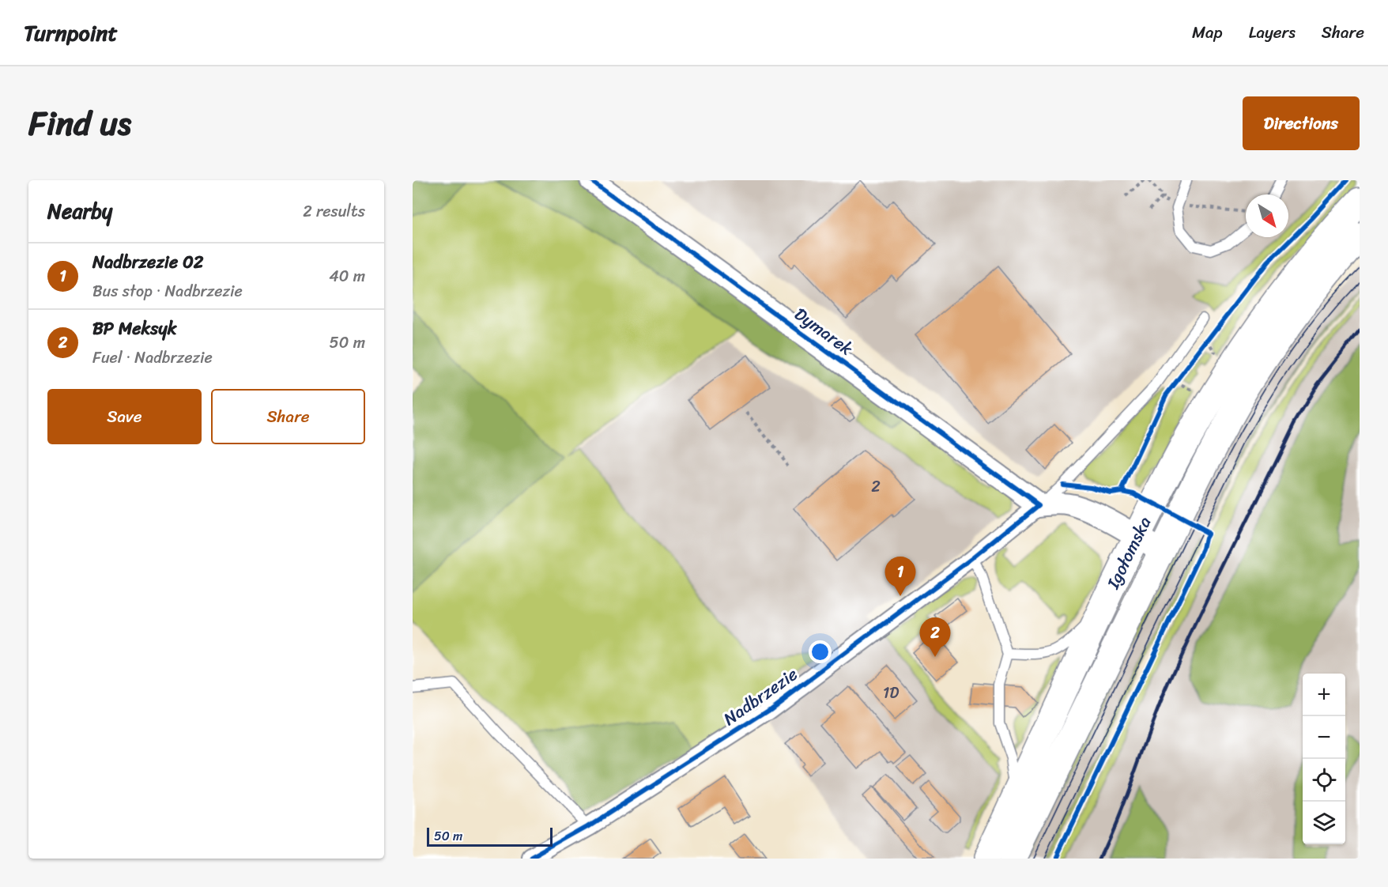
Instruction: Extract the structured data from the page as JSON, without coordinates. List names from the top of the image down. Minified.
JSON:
{"streets":{"main road":["Igołomska"],"street":["Dymarek","Nadbrzezie"]},"crossings":[["Dymarek","Igołomska"],["Dymarek","Nadbrzezie"],["Igołomska","Nadbrzezie"]],"house_numbers":["2","1D"],"scale_bar":"50 m","north":"bottom right","page":{"header":"Turnpoint","nav":["Map","Layers","Share"],"title":"Find us","buttons":["Directions",["Save","Share"]],"heading":["Nearby","2 results"],"list":[{"mark":"1","name":"Nadbrzezie 02","note":"Bus stop · Nadbrzezie","value":"40 m"},{"mark":"2","name":"BP Meksyk","note":"Fuel · Nadbrzezie","value":"50 m"}],"pins":["1","2"],"map_buttons":["+","−"],"scale":"50 m"}}
